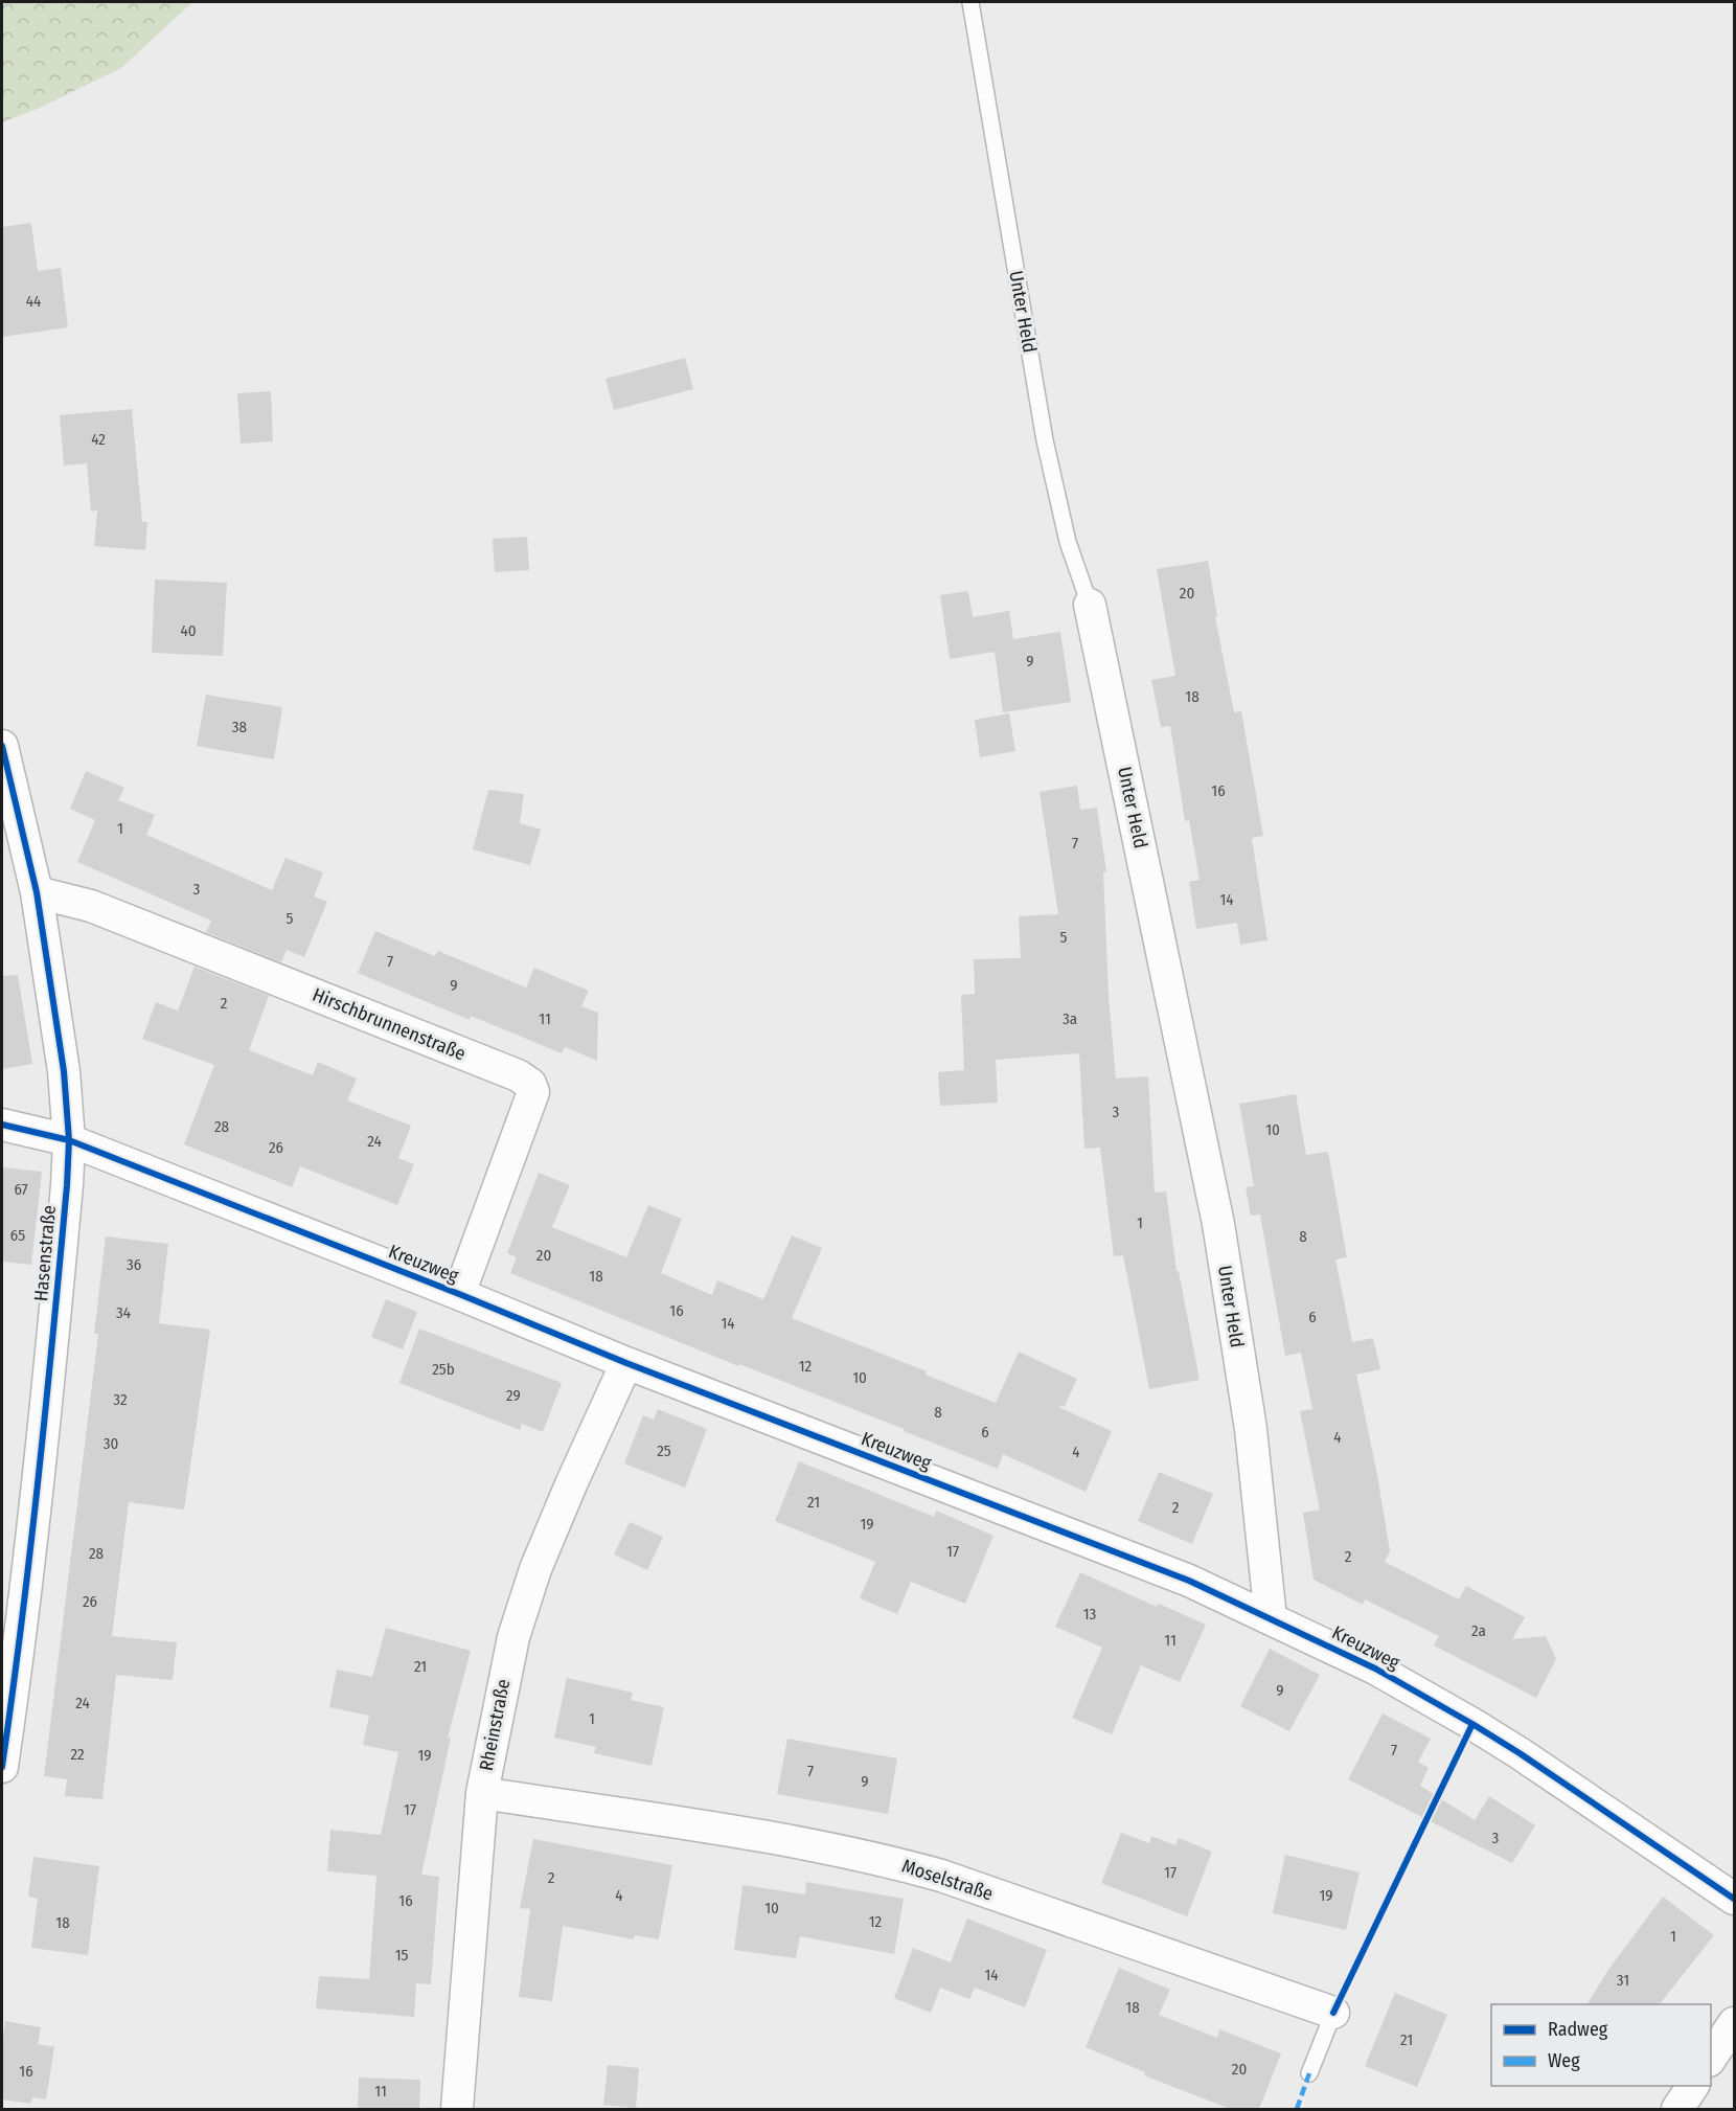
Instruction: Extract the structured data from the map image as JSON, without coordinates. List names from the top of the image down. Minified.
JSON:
{"streets":{"street":["Unter Held","Hirschbrunnenstraße","Hasenstraße","Kreuzweg","Rheinstraße","Moselstraße"]},"crossings":[["Unter Held","Kreuzweg"],["Hirschbrunnenstraße","Hasenstraße"],["Hirschbrunnenstraße","Kreuzweg"],["Hasenstraße","Kreuzweg"],["Kreuzweg","Rheinstraße"],["Rheinstraße","Moselstraße"]],"house_numbers":["44","42","20","40","9","18","38","16","1","7","3","14","5","5","7","9","2","11","3a","3","28","10","24","26","67","1","65","8","20","36","18","16","34","6","14","12","25b","10","29","32","8","6","4","30","25","4","21","2","19","17","28","2","26","13","2a","11","21","9","24","1","7","22","19","7","9","17","3","17","2","4","19","16","10","12","18","1","15","14","31","18","21","20","16","11"],"legend":["Radweg","Weg"]}
